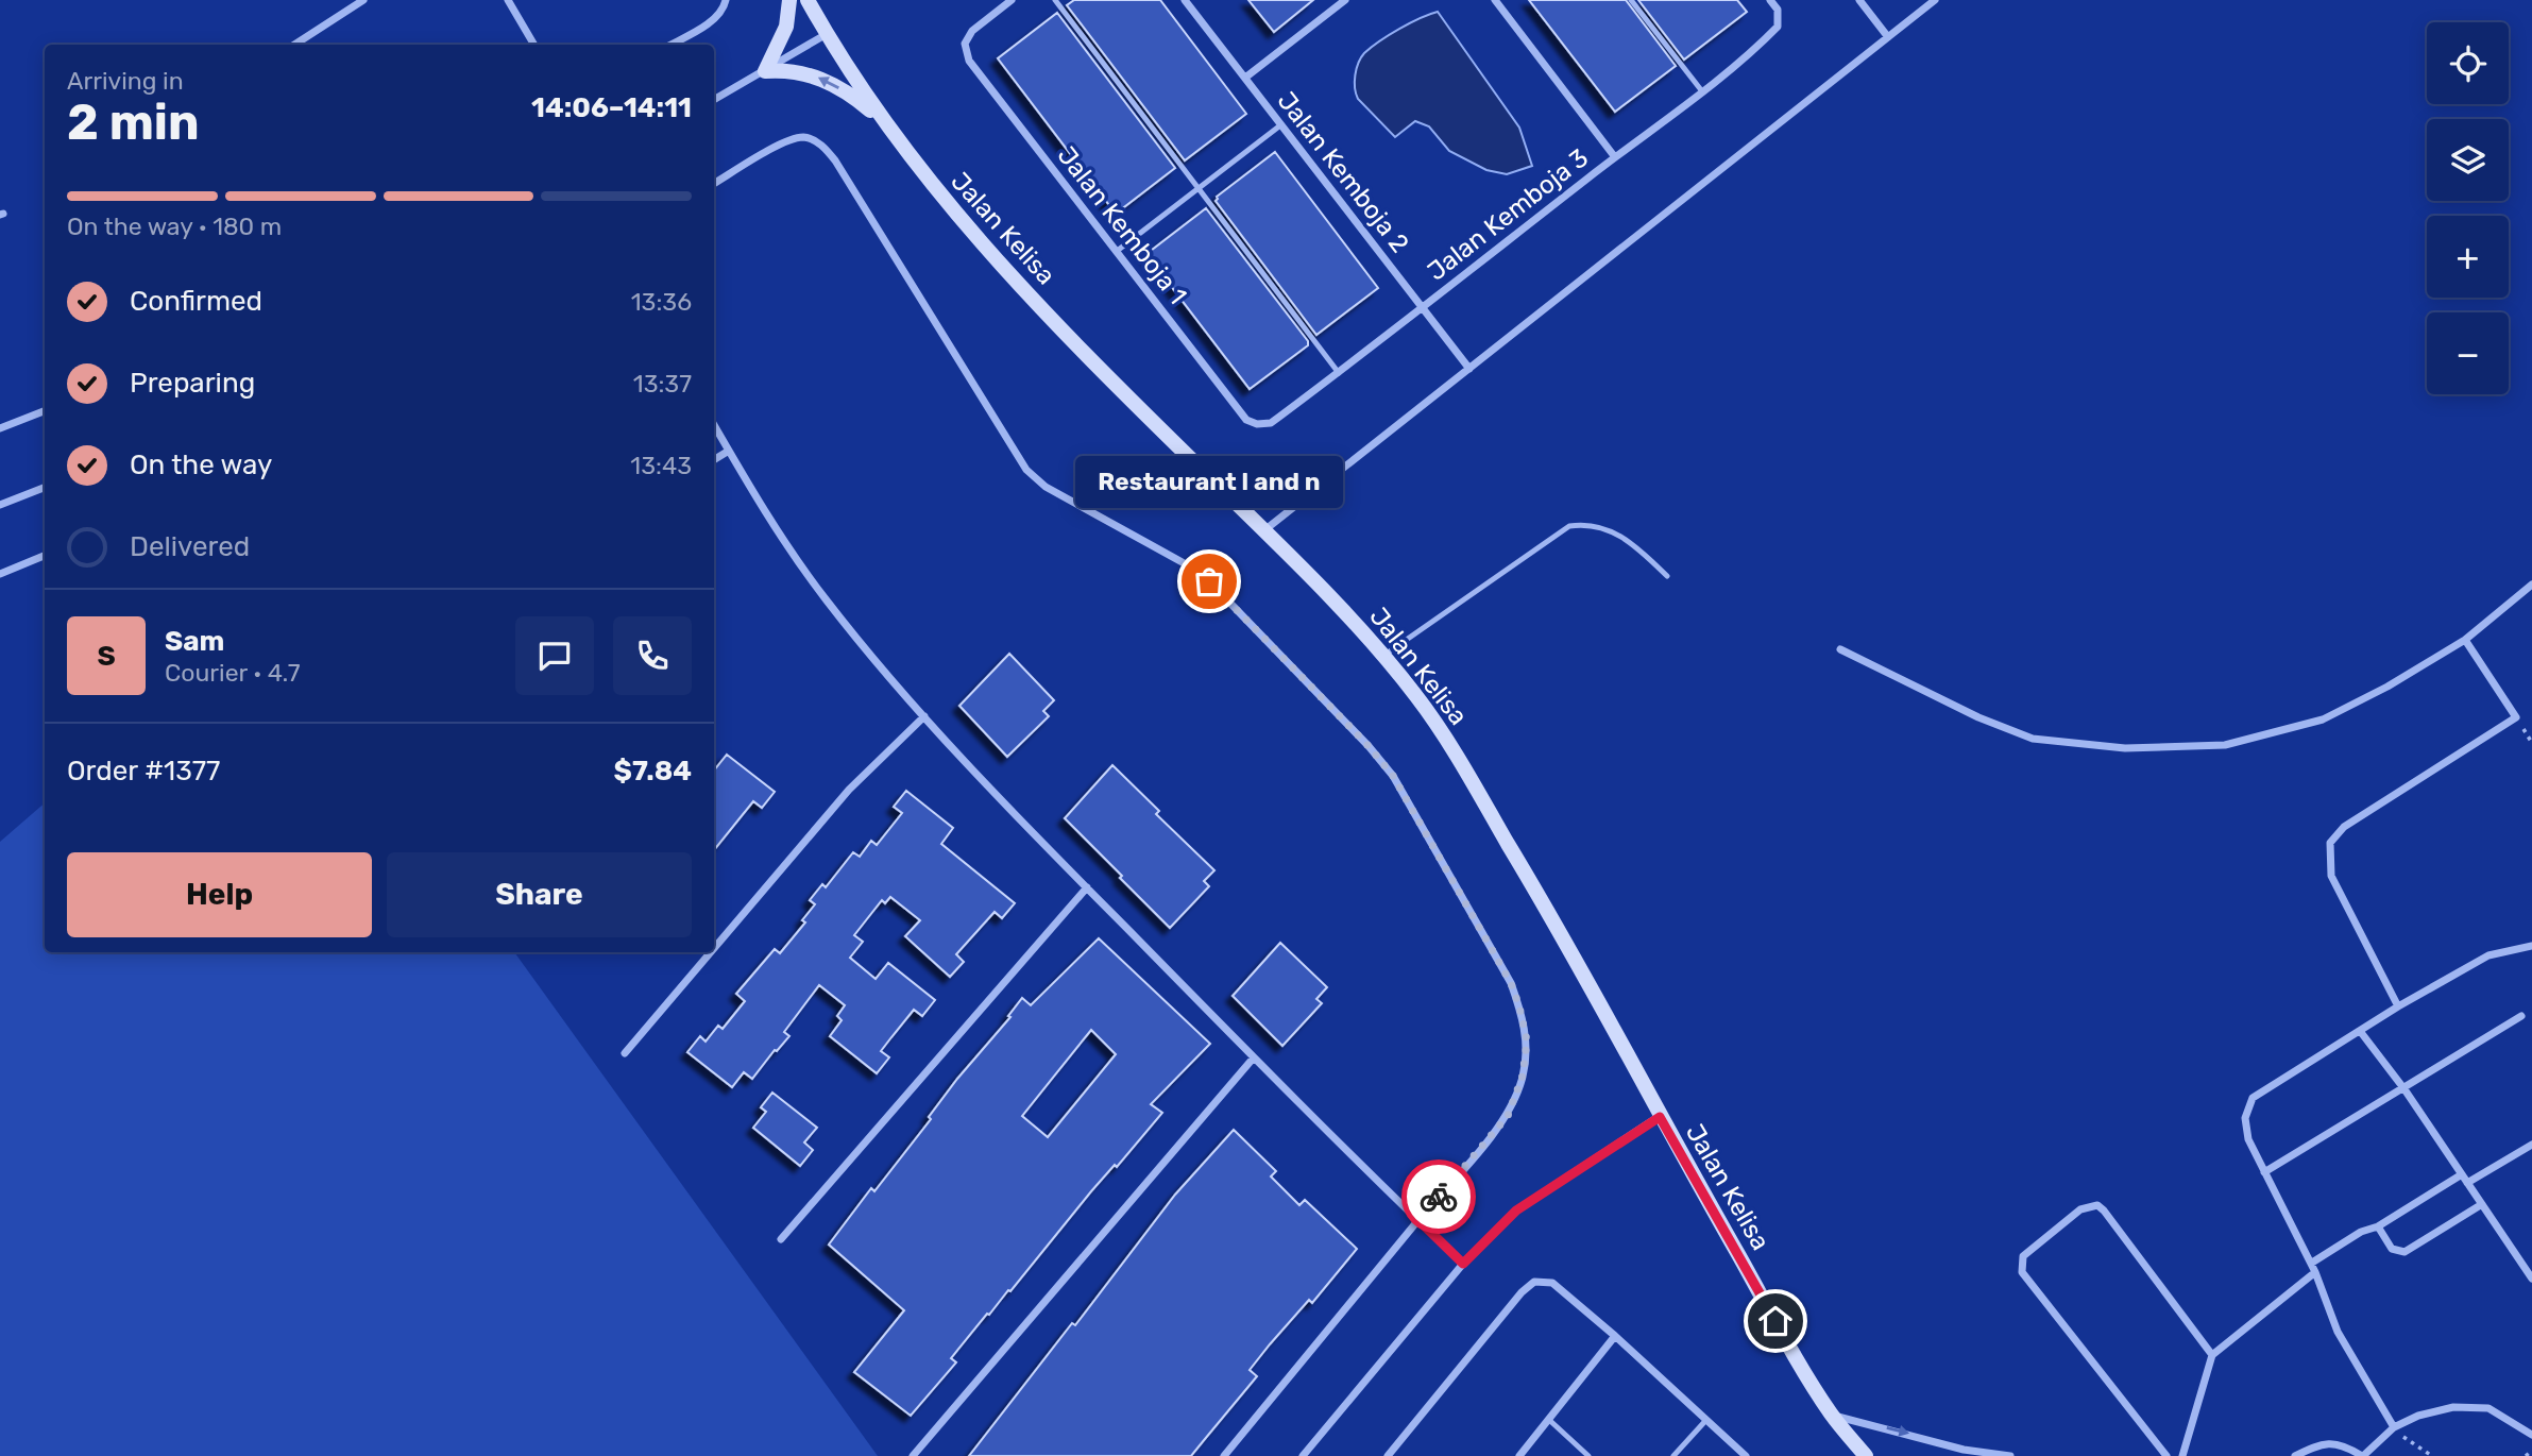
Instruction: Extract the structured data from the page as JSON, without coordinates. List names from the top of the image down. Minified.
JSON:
{"streets":{"main road":["Jalan Kelisa"],"street":["Jalan Kemboja 2","Jalan Kemboja 3","Jalan Kemboja 1"]},"crossings":[["Jalan Kemboja 2","Jalan Kemboja 3"],["Jalan Kemboja 3","Jalan Kemboja 1"]],"places":["Restaurant l and n"],"page":{"map_buttons":["+","−"],"heading":["2 min","Arriving in","14:06–14:11"],"panel":["Sam","Courier · 4.7","Order #1377","$7.84"],"bar":"On the way · 180 m","list":[["Confirmed","13:36"],["Preparing","13:37"],["On the way","13:43"],"Delivered"],"bubble":"Restaurant l and n","round":"S","buttons":["Help","Share"]}}
